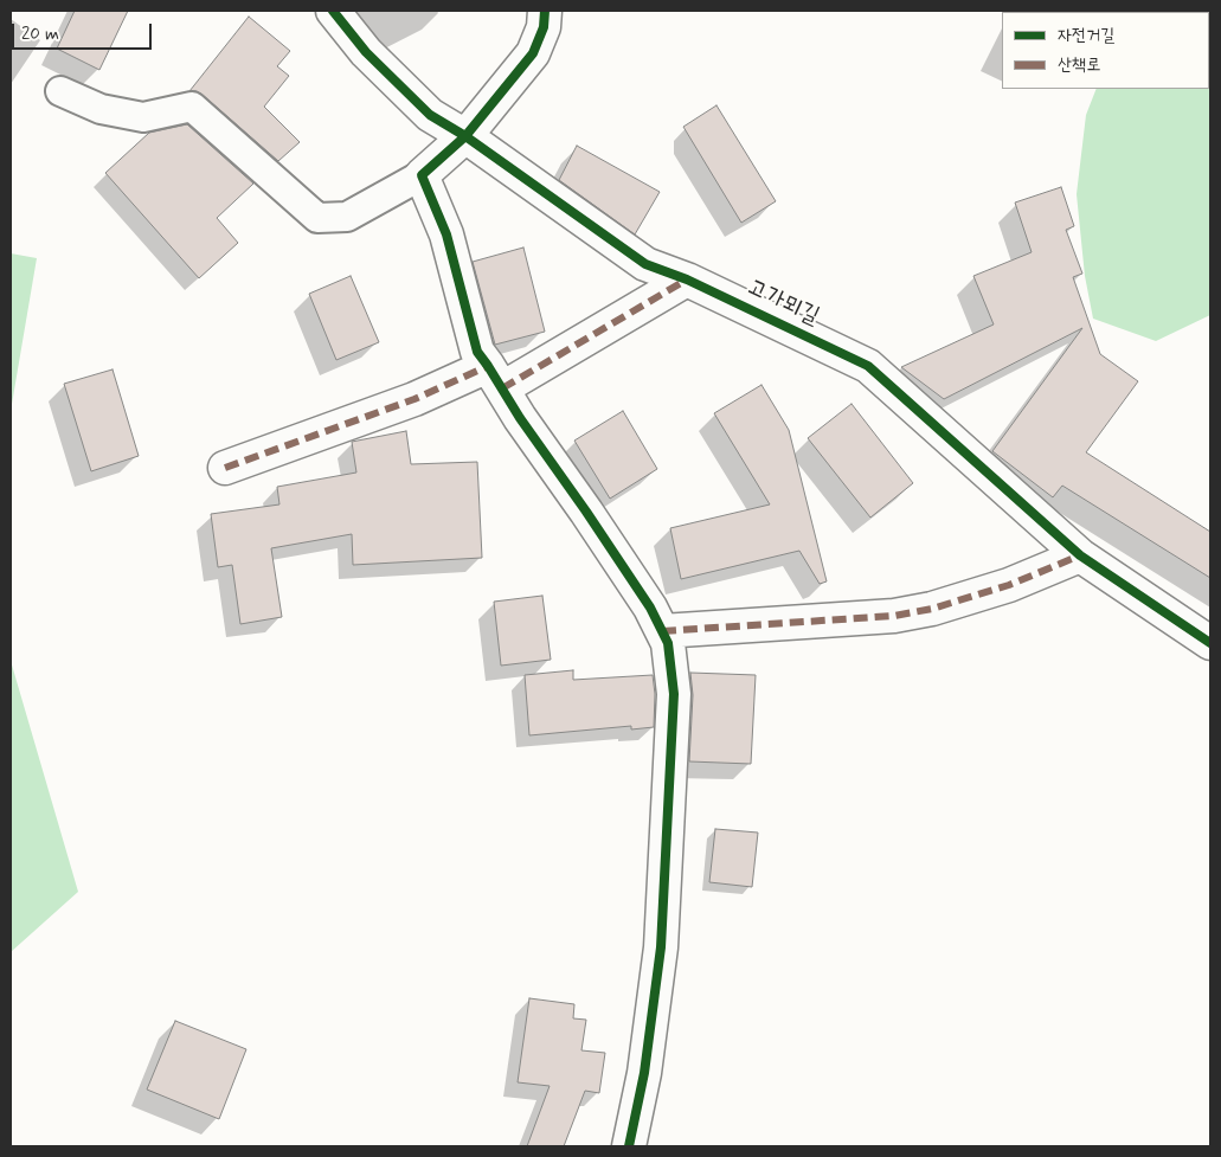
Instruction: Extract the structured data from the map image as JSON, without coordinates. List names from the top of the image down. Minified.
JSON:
{"streets":{"street":["고가뫼길"]},"legend":["자전거길","산책로"],"scale_bar":"20 m"}
